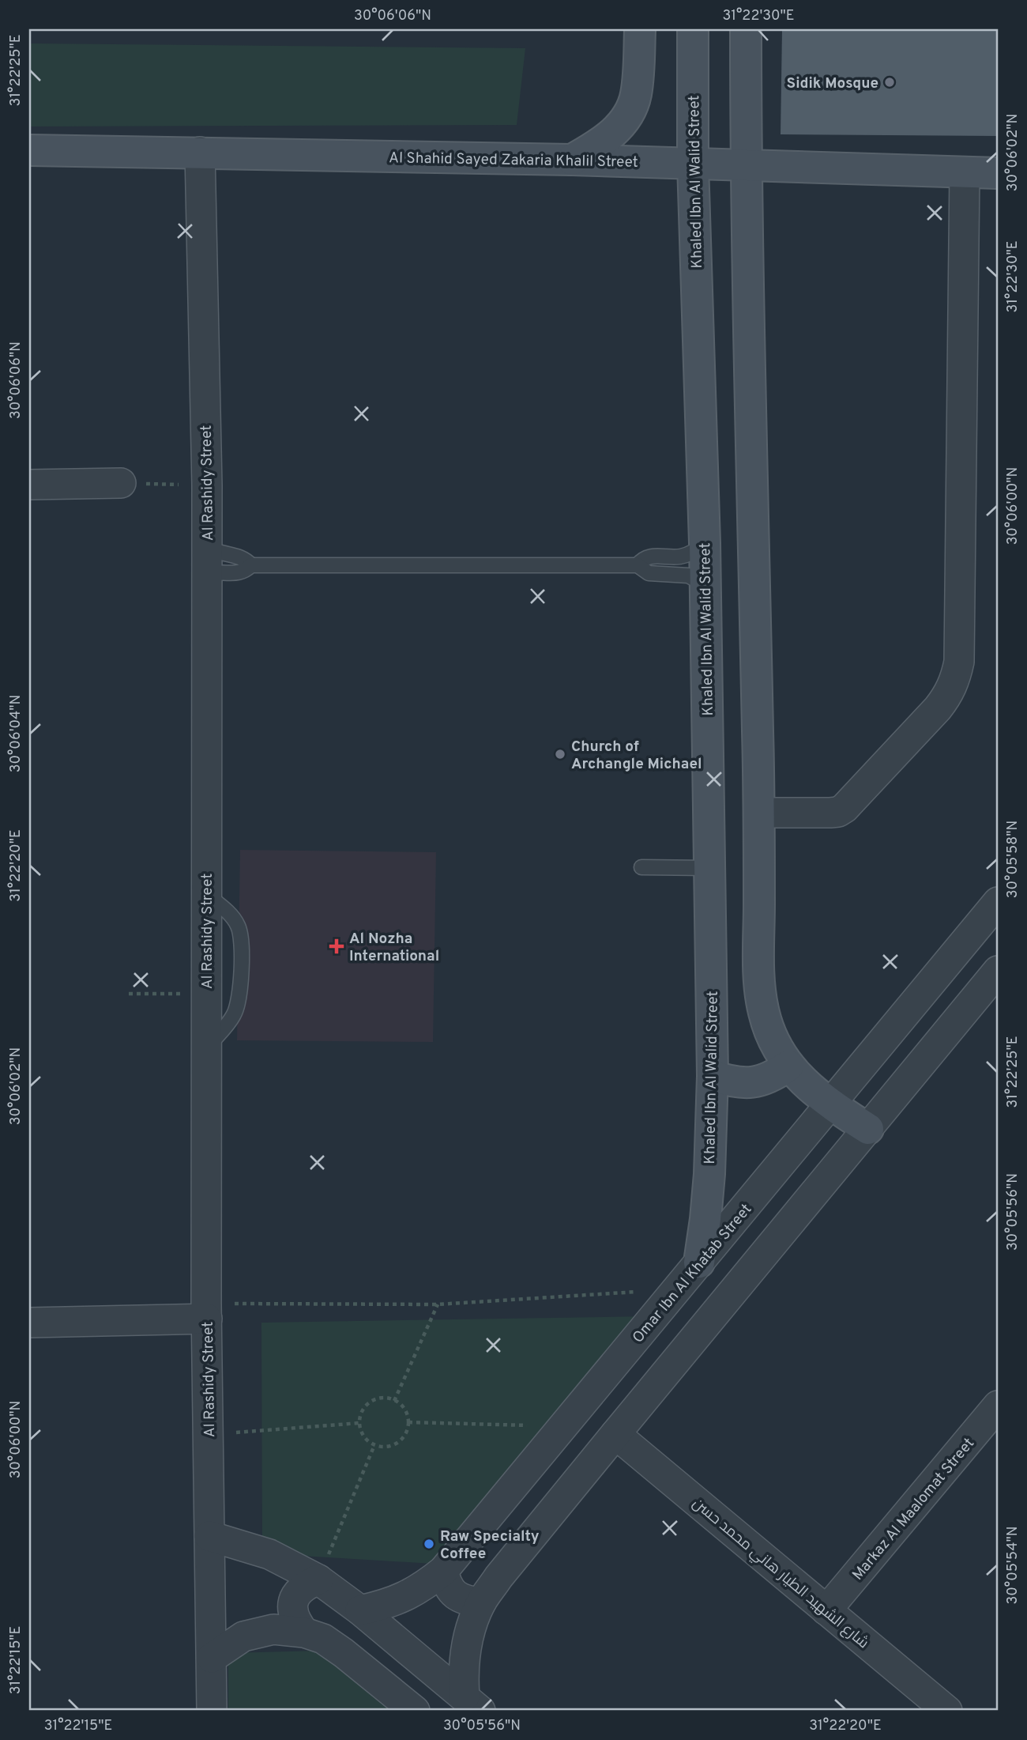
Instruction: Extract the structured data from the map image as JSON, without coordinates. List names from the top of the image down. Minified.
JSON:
{"streets":{"street":["Al Shahid Sayed Zakaria Khalil Street","Khaled Ibn Al Walid Street","Al Rashidy Street","Omar Ibn Al Khatab Street","Markaz Al Maalomat Street","شارع الشهيد الطيار هاني محمد حسن"]},"crossings":[["Al Shahid Sayed Zakaria Khalil Street","Khaled Ibn Al Walid Street"],["Al Shahid Sayed Zakaria Khalil Street","Al Rashidy Street"],["Khaled Ibn Al Walid Street","Omar Ibn Al Khatab Street"],["Markaz Al Maalomat Street","شارع الشهيد الطيار هاني محمد حسن"]],"places":{"other":["Sidik Mosque","Church of Archangle Michael","Raw Specialty Coffee"],"health":["Al Nozha International"]},"coordinates":["30°06'06\"N","31°22'30\"E","31°22'25\"E","30°06'02\"N","30°06'00\"N","30°06'04\"N","30°05'58\"N","31°22'20\"E","30°05'56\"N","30°05'54\"N","31°22'15\"E"]}
